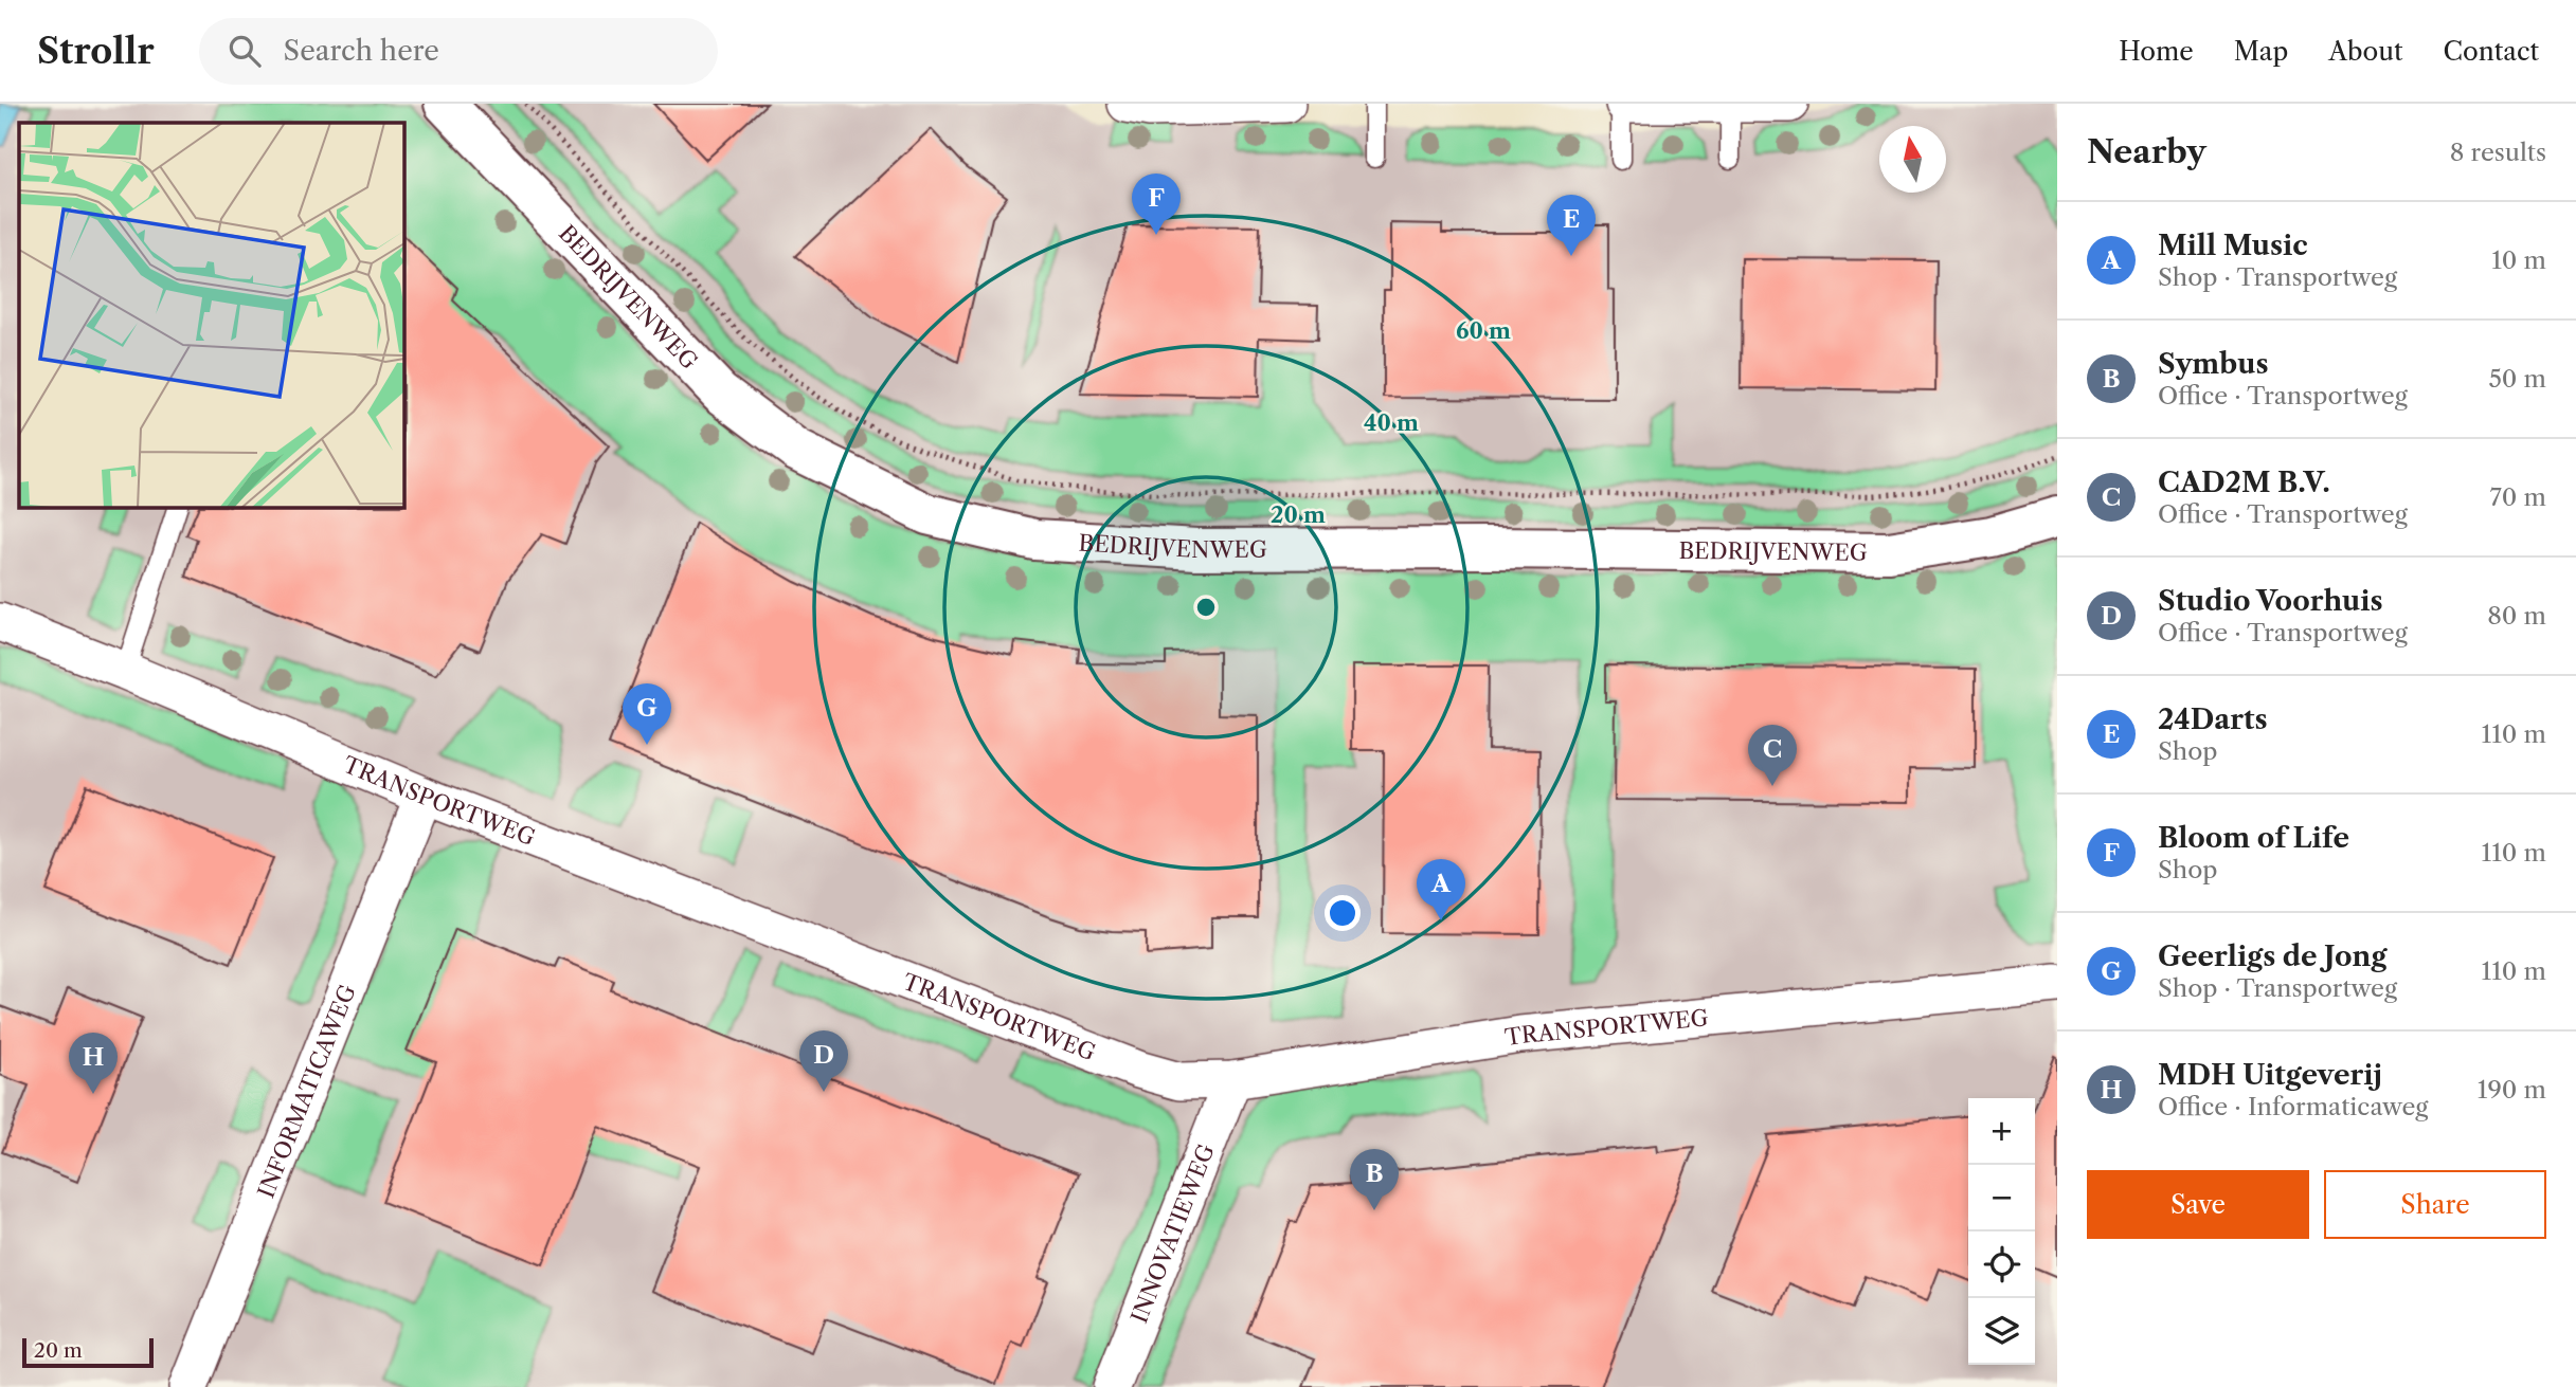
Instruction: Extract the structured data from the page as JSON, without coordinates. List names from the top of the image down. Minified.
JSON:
{"streets":{"main road":["BEDRIJVENWEG"],"street":["TRANSPORTWEG","INFORMATICAWEG","INNOVATIEWEG"]},"crossings":[["TRANSPORTWEG","INFORMATICAWEG"],["TRANSPORTWEG","INNOVATIEWEG"]],"scale_bar":"20 m","north":"top","page":{"header":"Strollr","search":"Search here","nav":["Home","Map","About","Contact"],"heading":["Nearby","8 results"],"pins":["F","E","G","C","A","D","H","B"],"list":[{"mark":"A","name":"Mill Music","note":"Shop · Transportweg","value":"10 m"},{"mark":"B","name":"Symbus","note":"Office · Transportweg","value":"50 m"},{"mark":"C","name":"CAD2M B.V.","note":"Office · Transportweg","value":"70 m"},{"mark":"D","name":"Studio Voorhuis","note":"Office · Transportweg","value":"80 m"},{"mark":"E","name":"24Darts","note":"Shop","value":"110 m"},{"mark":"F","name":"Bloom of Life","note":"Shop","value":"110 m"},{"mark":"G","name":"Geerligs de Jong","note":"Shop · Transportweg","value":"110 m"},{"mark":"H","name":"MDH Uitgeverij","note":"Office · Informaticaweg","value":"190 m"}],"map_buttons":["+","−"],"buttons":["Save","Share"],"scale":"20 m"},"rings":["60 m","40 m","20 m"]}
